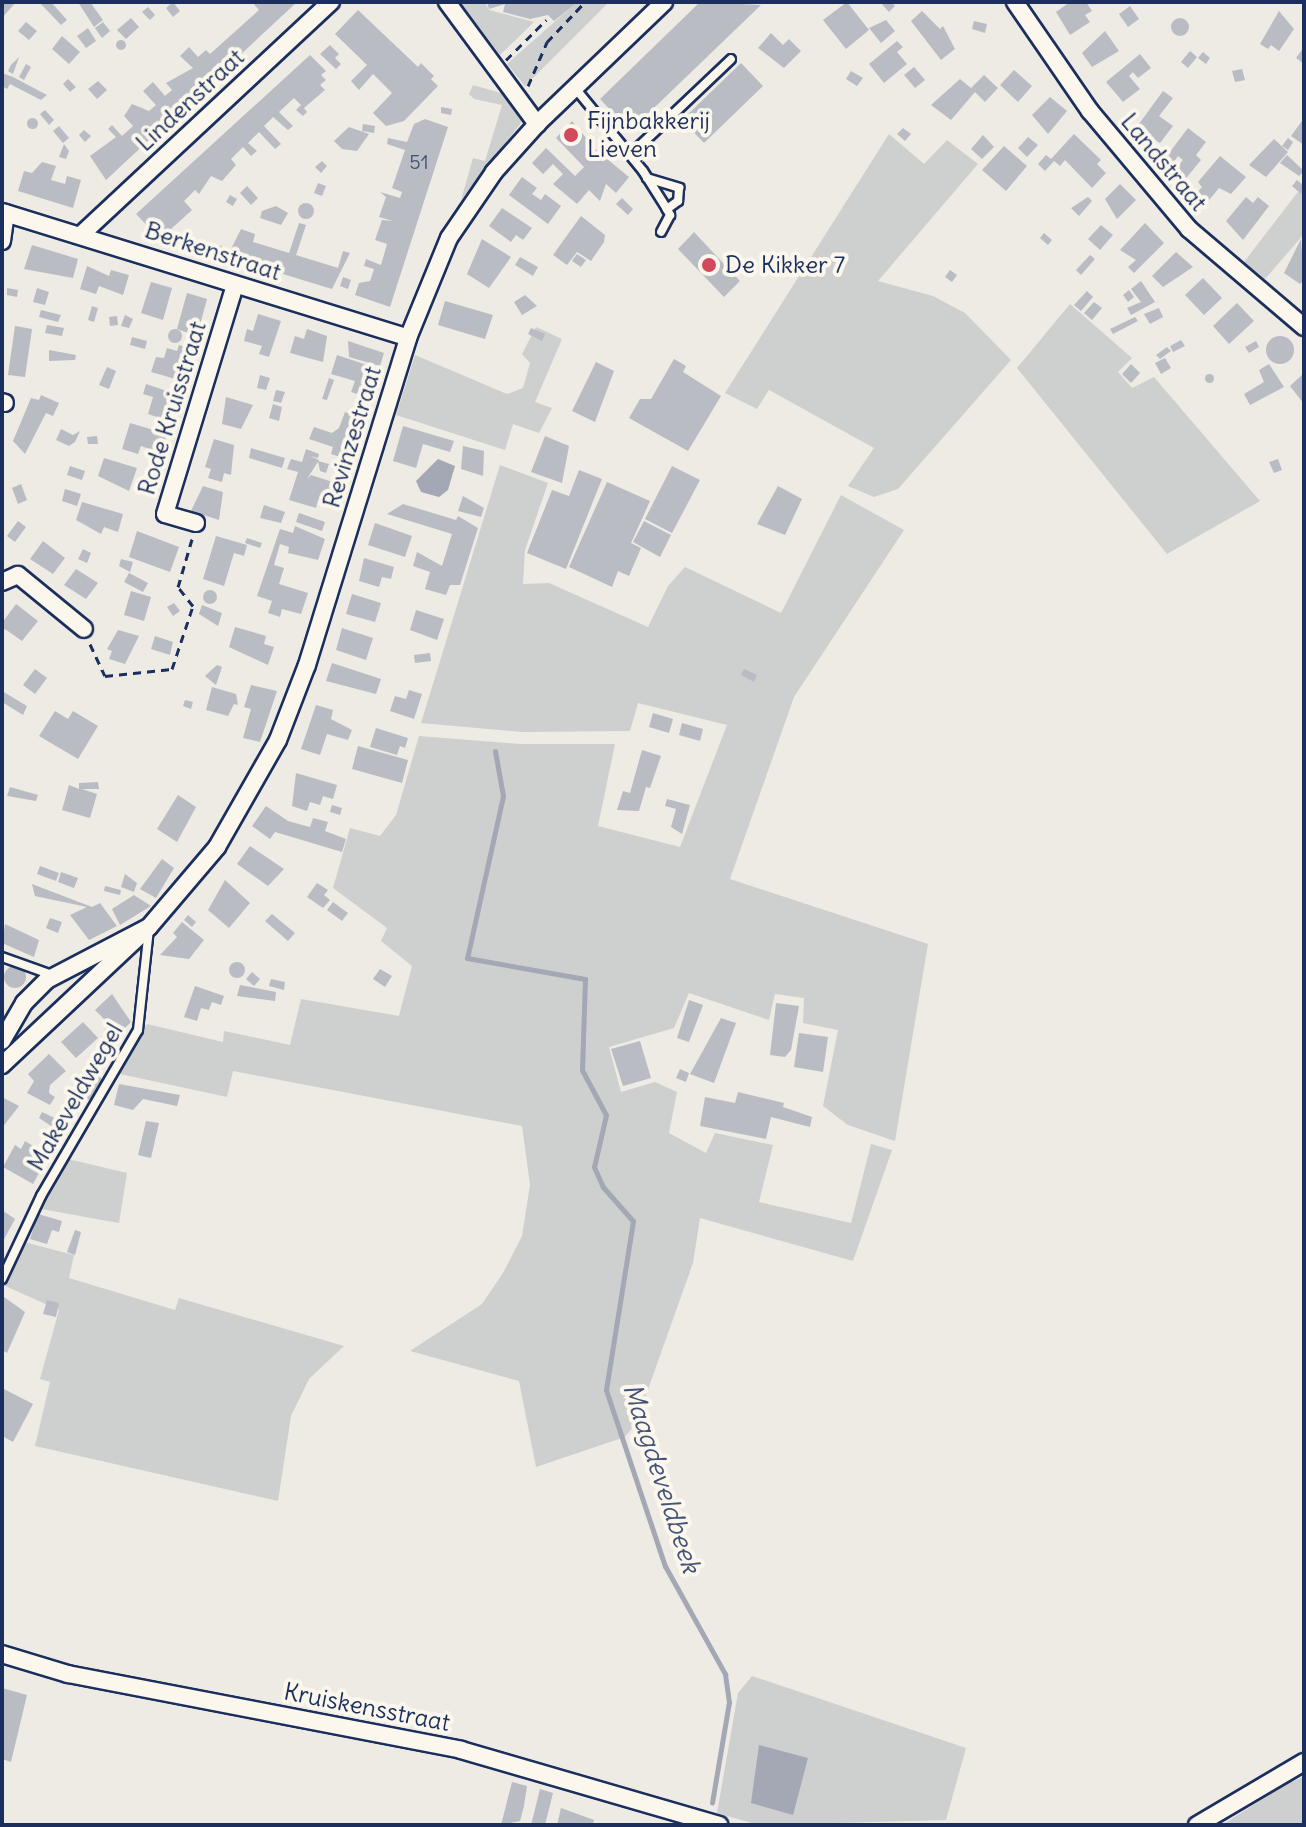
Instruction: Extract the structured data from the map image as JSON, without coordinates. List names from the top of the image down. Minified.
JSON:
{"streets":{"street":["Lindenstraat","Landstraat","Berkenstraat","Rode Kruisstraat","Revinzestraat","Kruiskensstraat"],"lane":["Makeveldwegel"]},"crossings":[["Lindenstraat","Berkenstraat"],["Berkenstraat","Rode Kruisstraat"],["Berkenstraat","Revinzestraat"],["Revinzestraat","Makeveldwegel"]],"water":["Maagdeveldbeek"],"places":["Fijnbakkerij Lieven","De Kikker 7"],"house_numbers":["51"]}
